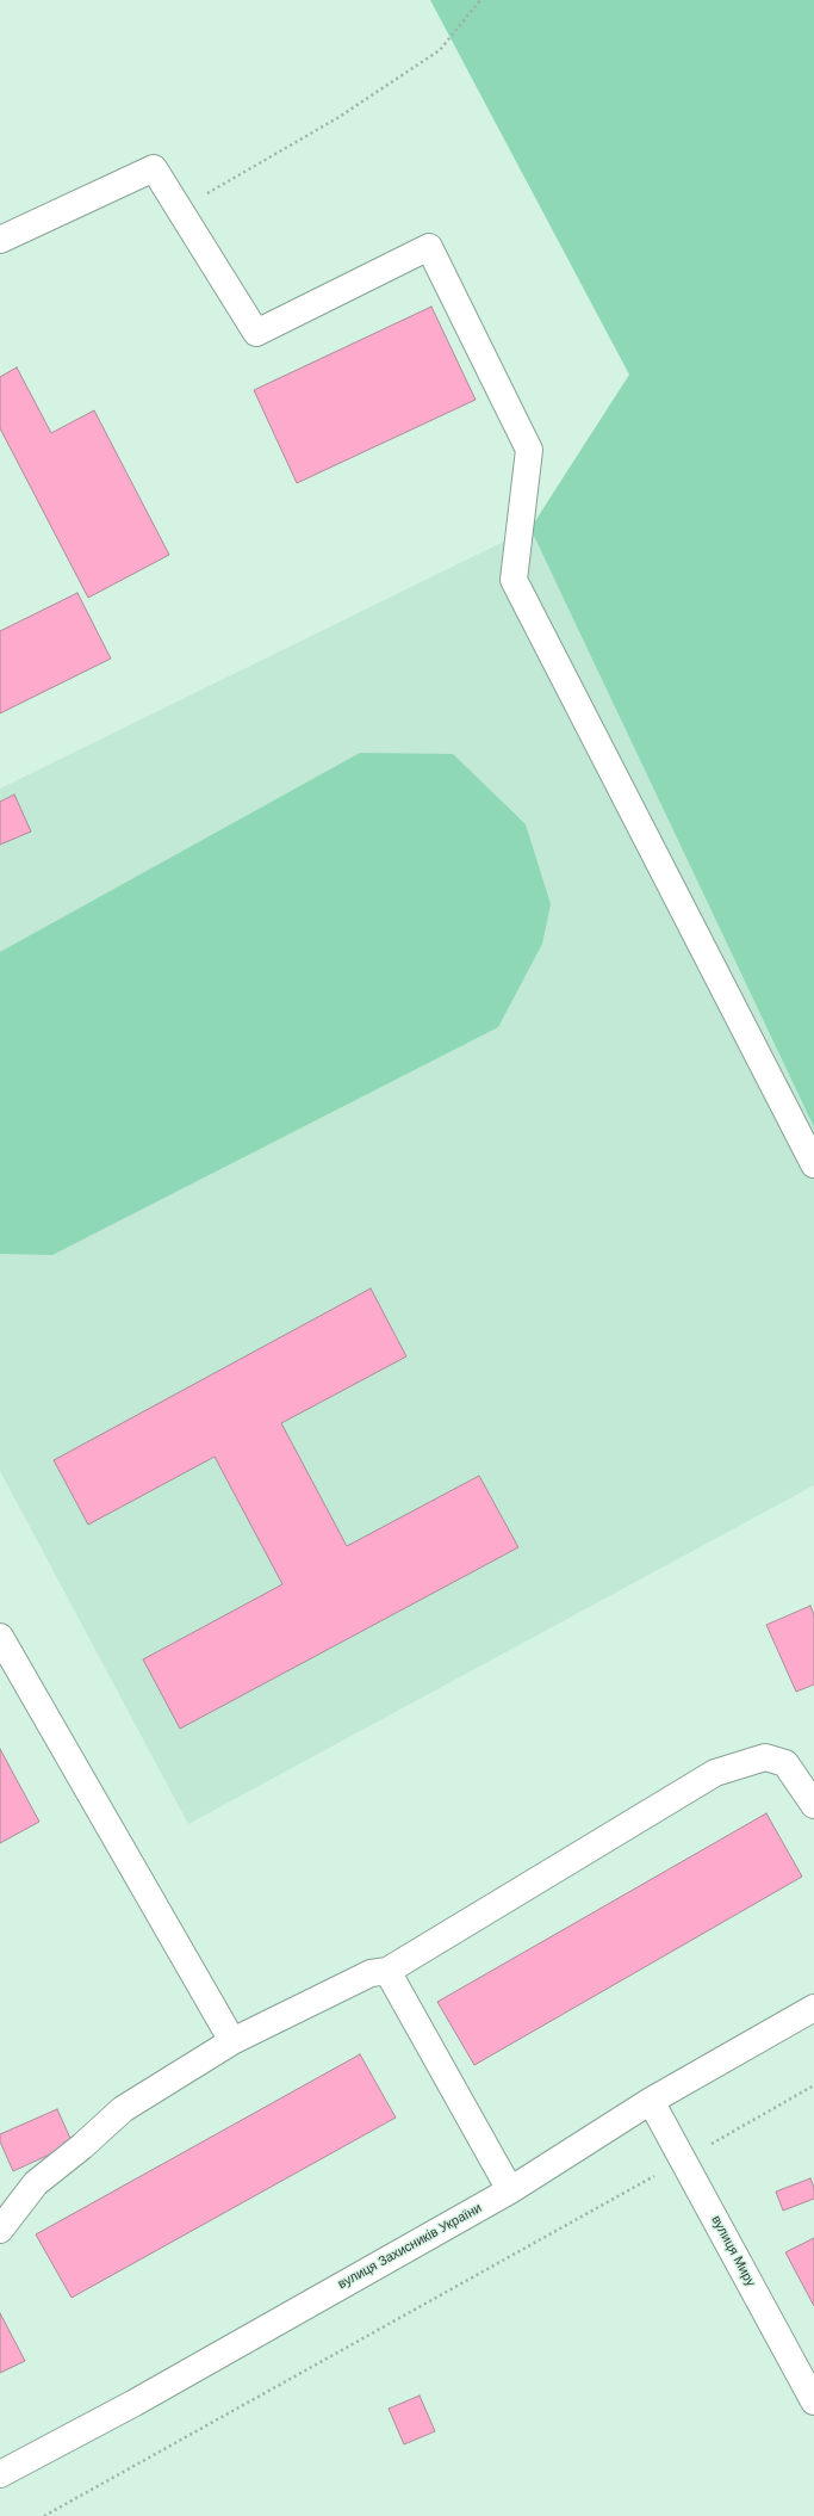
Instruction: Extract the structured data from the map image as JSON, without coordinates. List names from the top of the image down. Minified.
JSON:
{"streets":{"street":["вулиця Захисників України","вулиця Миру"]},"crossings":[["вулиця Захисників України","вулиця Миру"]]}
